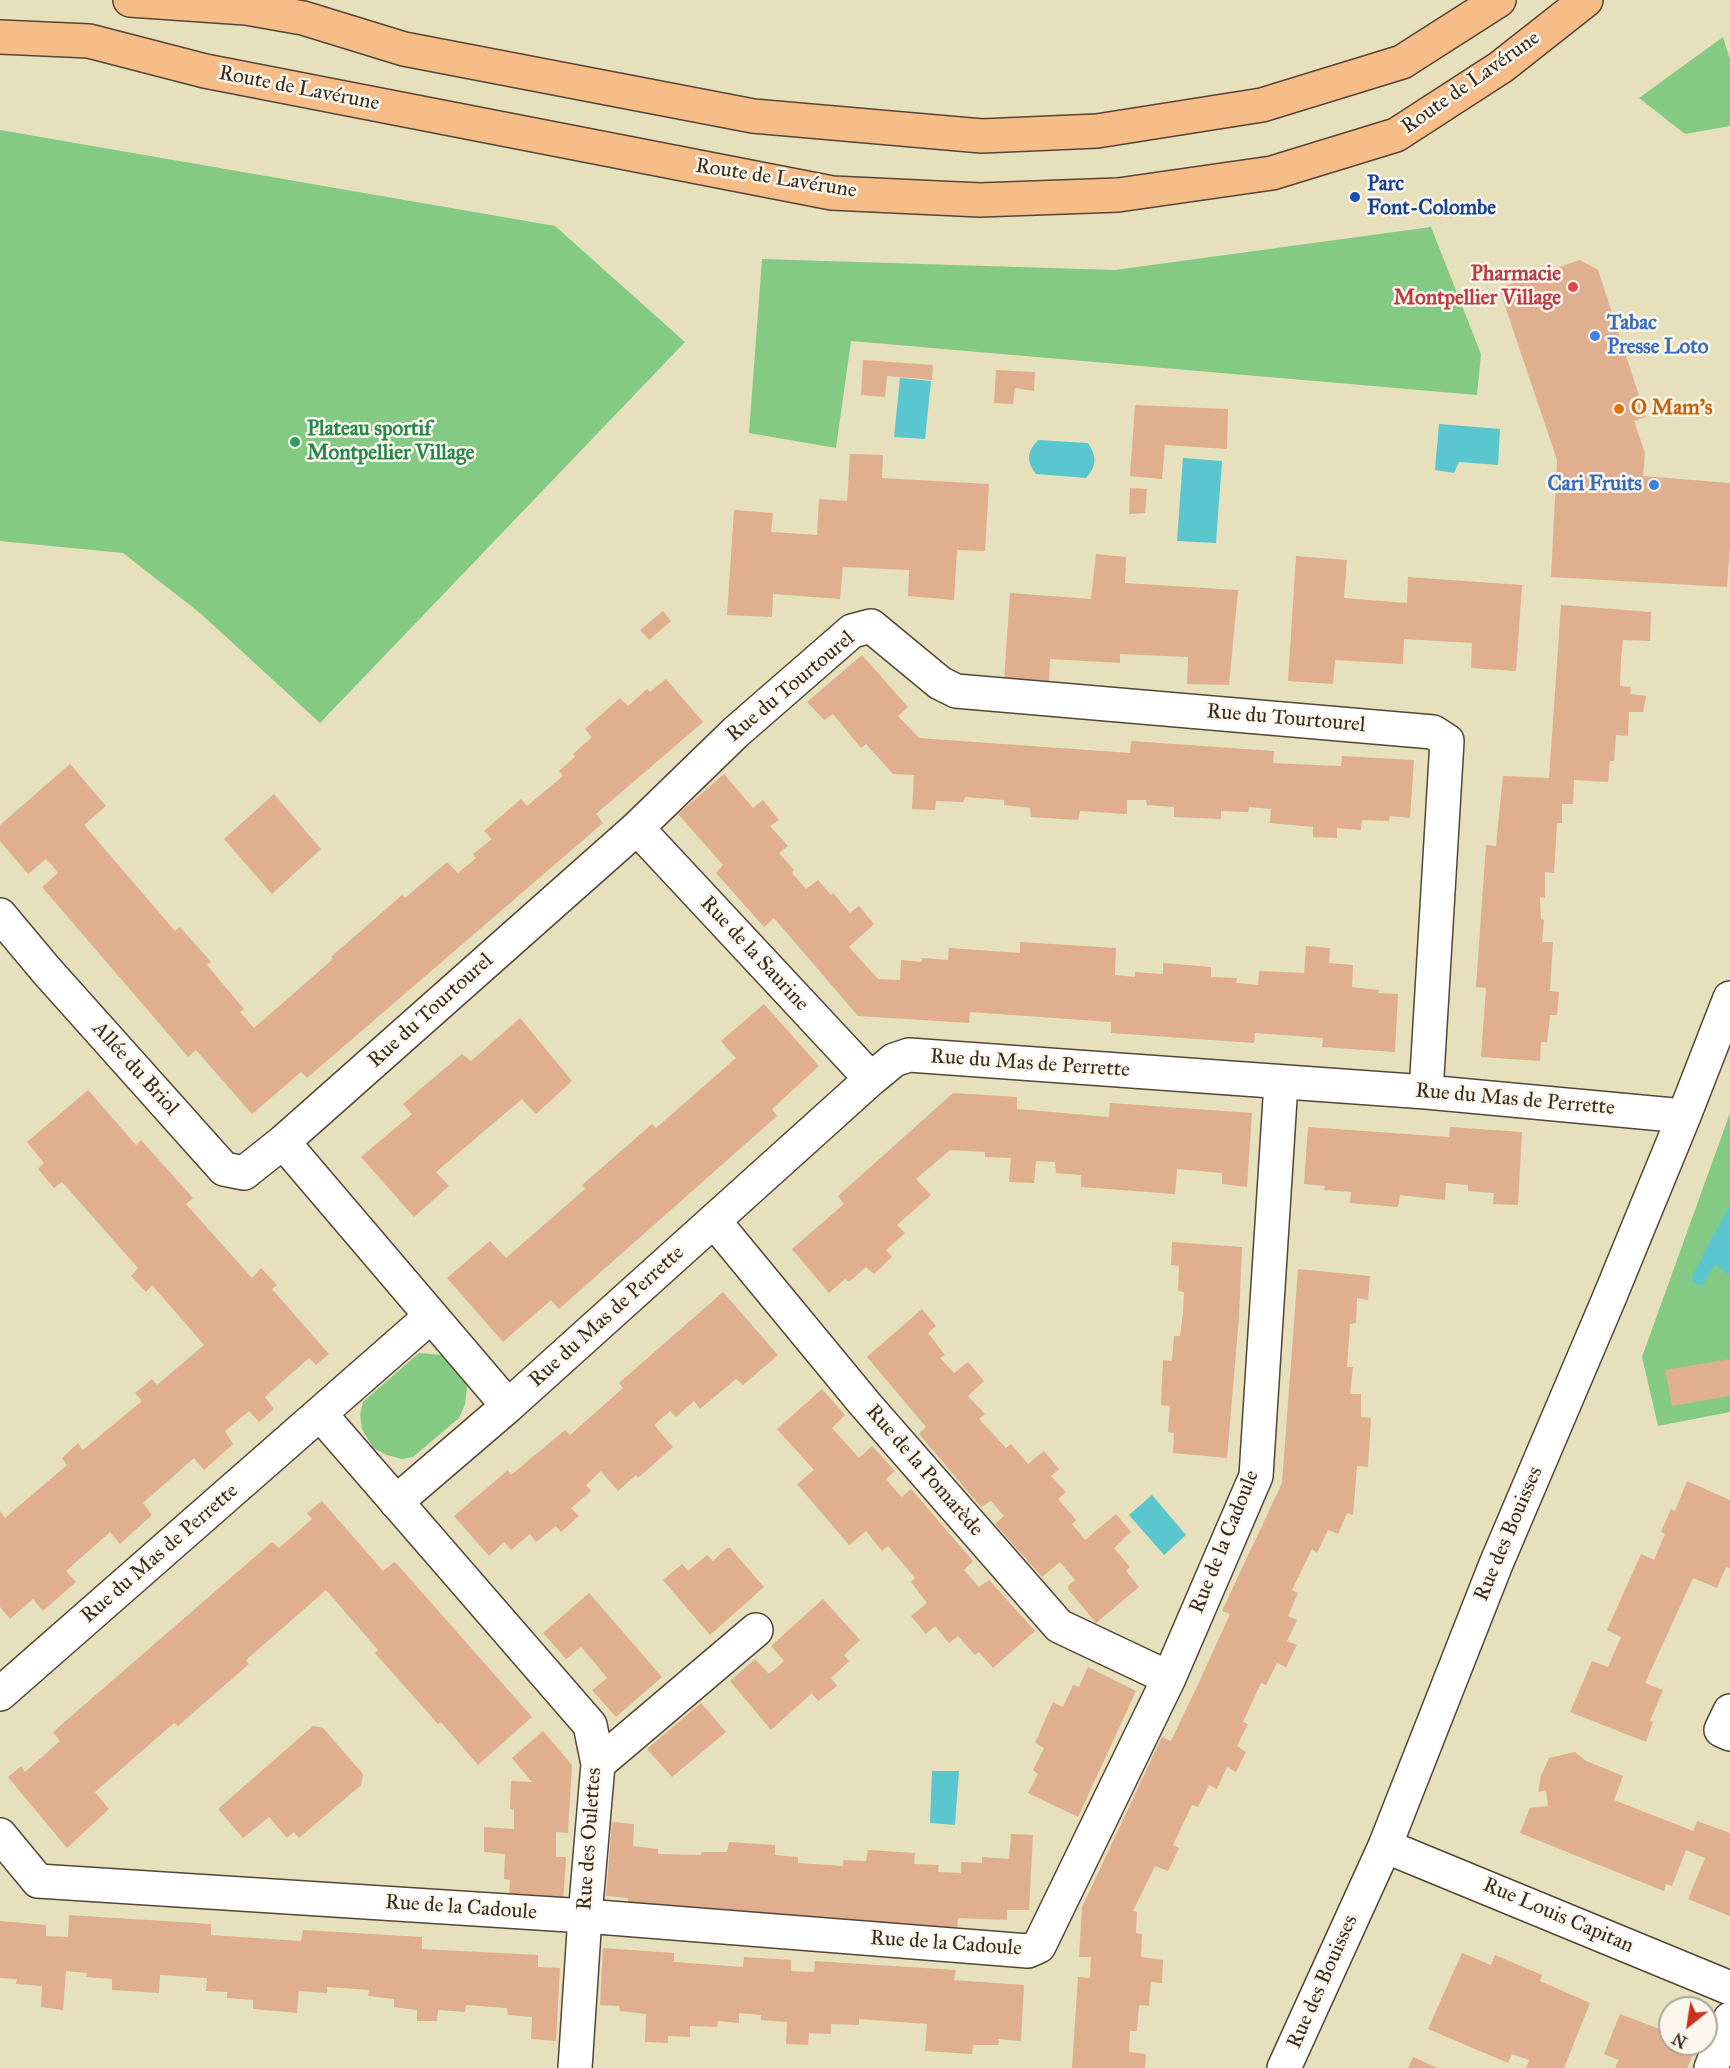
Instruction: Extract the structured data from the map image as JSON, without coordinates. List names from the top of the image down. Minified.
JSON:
{"streets":{"main road":["Route de Lavérune"],"street":["Rue du Tourtourel","Rue de la Saurine","Rue du Mas de Perrette","Allée du Briol","Rue de la Pomarède","Rue des Bouisses","Rue de la Cadoule","Rue des Oulettes","Rue Louis Capitan"]},"crossings":[["Rue du Tourtourel","Rue de la Saurine"],["Rue du Tourtourel","Rue du Mas de Perrette"],["Rue du Tourtourel","Allée du Briol"],["Rue de la Saurine","Rue du Mas de Perrette"],["Rue du Mas de Perrette","Rue de la Pomarède"],["Rue du Mas de Perrette","Rue des Bouisses"],["Rue du Mas de Perrette","Rue de la Cadoule"],["Rue du Mas de Perrette","Rue des Oulettes"],["Rue de la Pomarède","Rue de la Cadoule"],["Rue des Bouisses","Rue Louis Capitan"],["Rue de la Cadoule","Rue des Oulettes"]],"places":["Parc Font-Colombe","Pharmacie Montpellier Village","Tabac Presse Loto","O Mam's","Plateau sportif Montpellier Village","Cari Fruits"],"north":"bottom left"}
